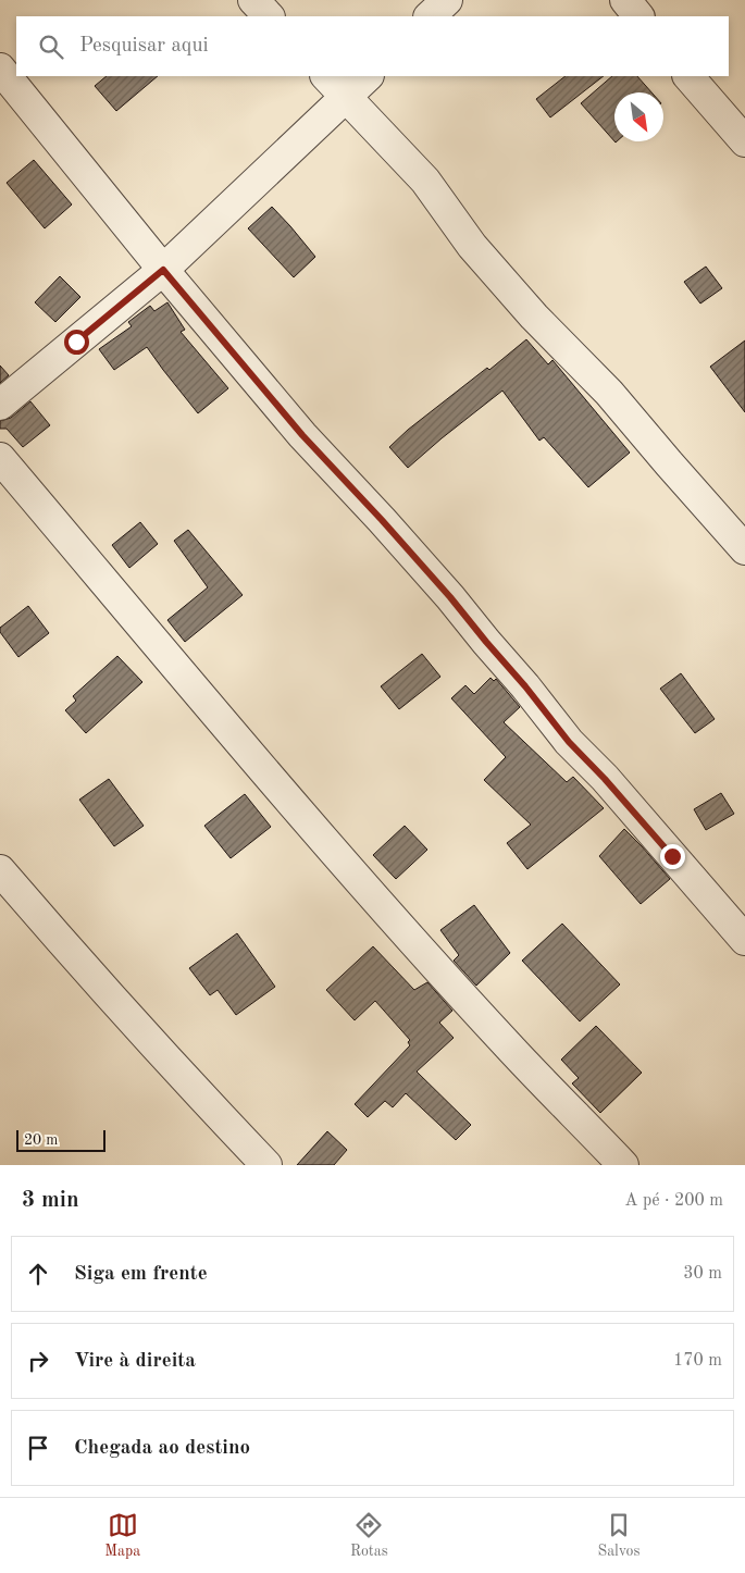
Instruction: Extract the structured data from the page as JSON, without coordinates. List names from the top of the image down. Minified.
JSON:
{"scale_bar":"20 m","north":"bottom right","page":{"search":"Pesquisar aqui","scale":"20 m","heading":["3 min","A pé · 200 m"],"list":[["Siga em frente","30 m"],["Vire à direita","170 m"],"Chegada ao destino"],"nav":["Mapa","Rotas","Salvos"]}}
